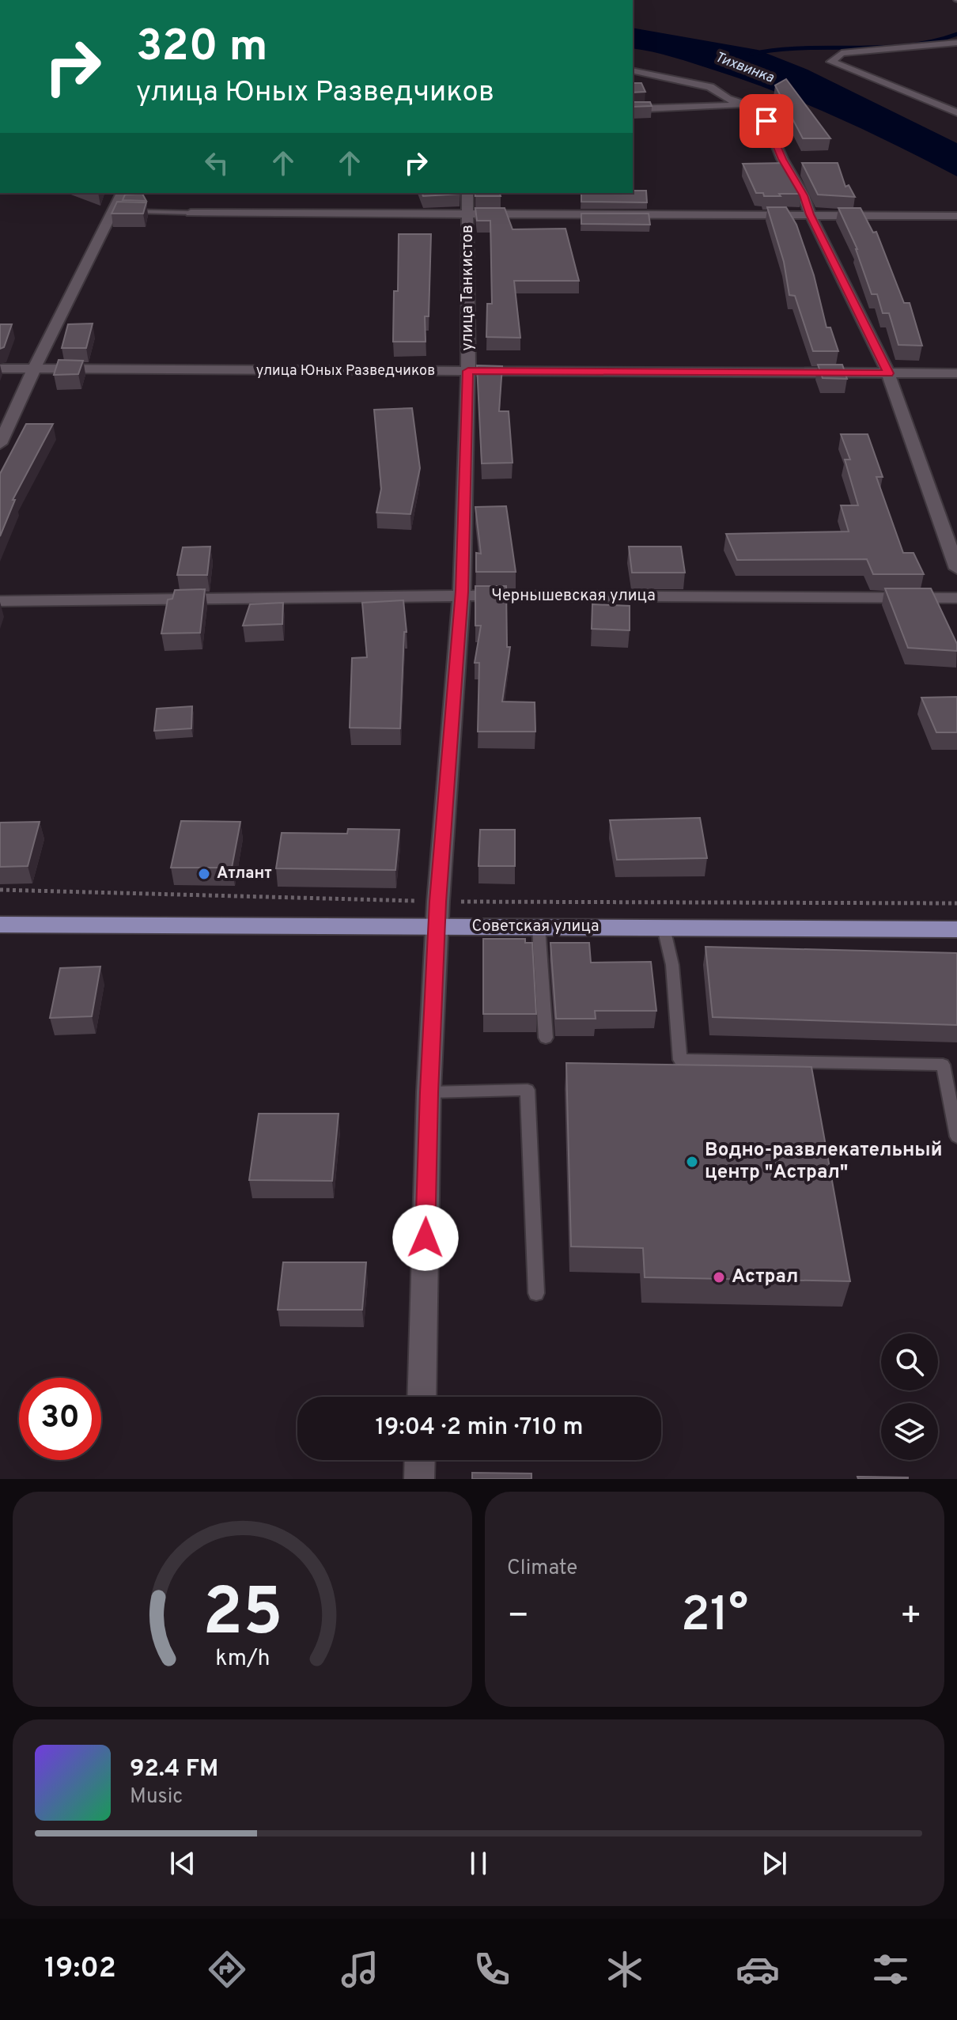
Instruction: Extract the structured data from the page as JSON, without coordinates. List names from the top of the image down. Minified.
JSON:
{"streets":{"main road":["Советская улица"],"street":["улица Танкистов","улица Юных Разведчиков","Чернышевская улица"]},"crossings":[["улица Танкистов","улица Юных Разведчиков"],["улица Танкистов","Чернышевская улица"],["улица Танкистов","Советская улица"]],"water":["Тихвинка"],"places":["Атлант","Водно-развлекательный центр \"Астрал\"","Астрал"],"page":{"turn":["320 m","улица Юных Разведчиков"],"limit":"30","trip":"19:04 · 2 min · 710 m","tile":"Climate","heat":["−","21°","+"],"song":["92.4 FM","Music"],"tabs":"19:02","gauge":["25","km/h"]}}
